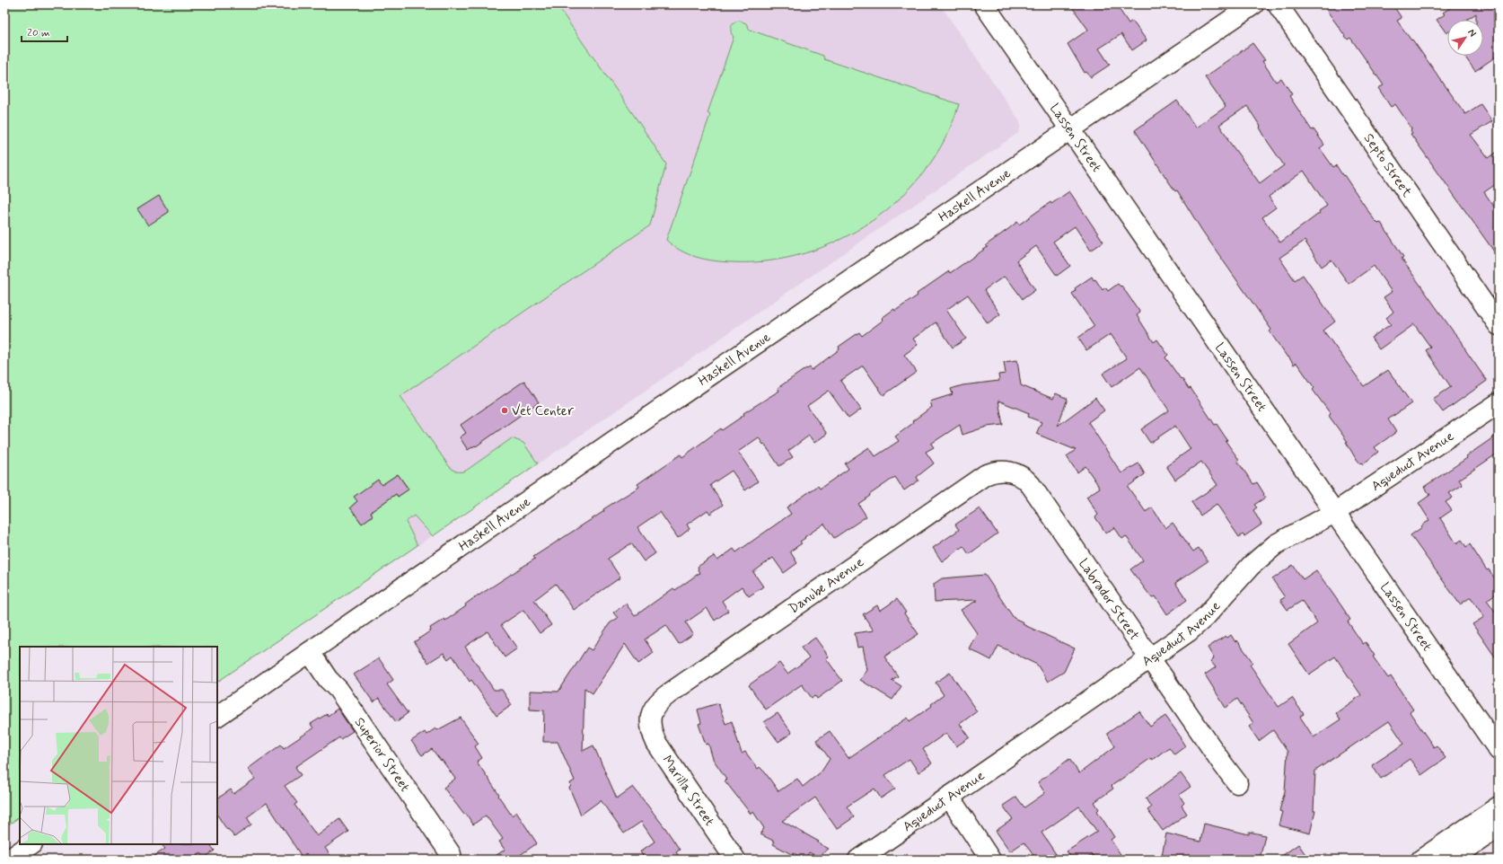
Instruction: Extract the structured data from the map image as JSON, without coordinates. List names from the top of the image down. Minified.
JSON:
{"streets":{"main road":["Lassen Street","Septo Street","Haskell Avenue","Aqueduct Avenue","Danube Avenue","Labrador Street","Superior Street","Marilla Street"]},"crossings":[["Lassen Street","Haskell Avenue"],["Lassen Street","Aqueduct Avenue"],["Haskell Avenue","Superior Street"],["Aqueduct Avenue","Labrador Street"],["Danube Avenue","Labrador Street"],["Danube Avenue","Marilla Street"]],"places":["Vet Center"],"scale_bar":"20 m","north":"top right"}
